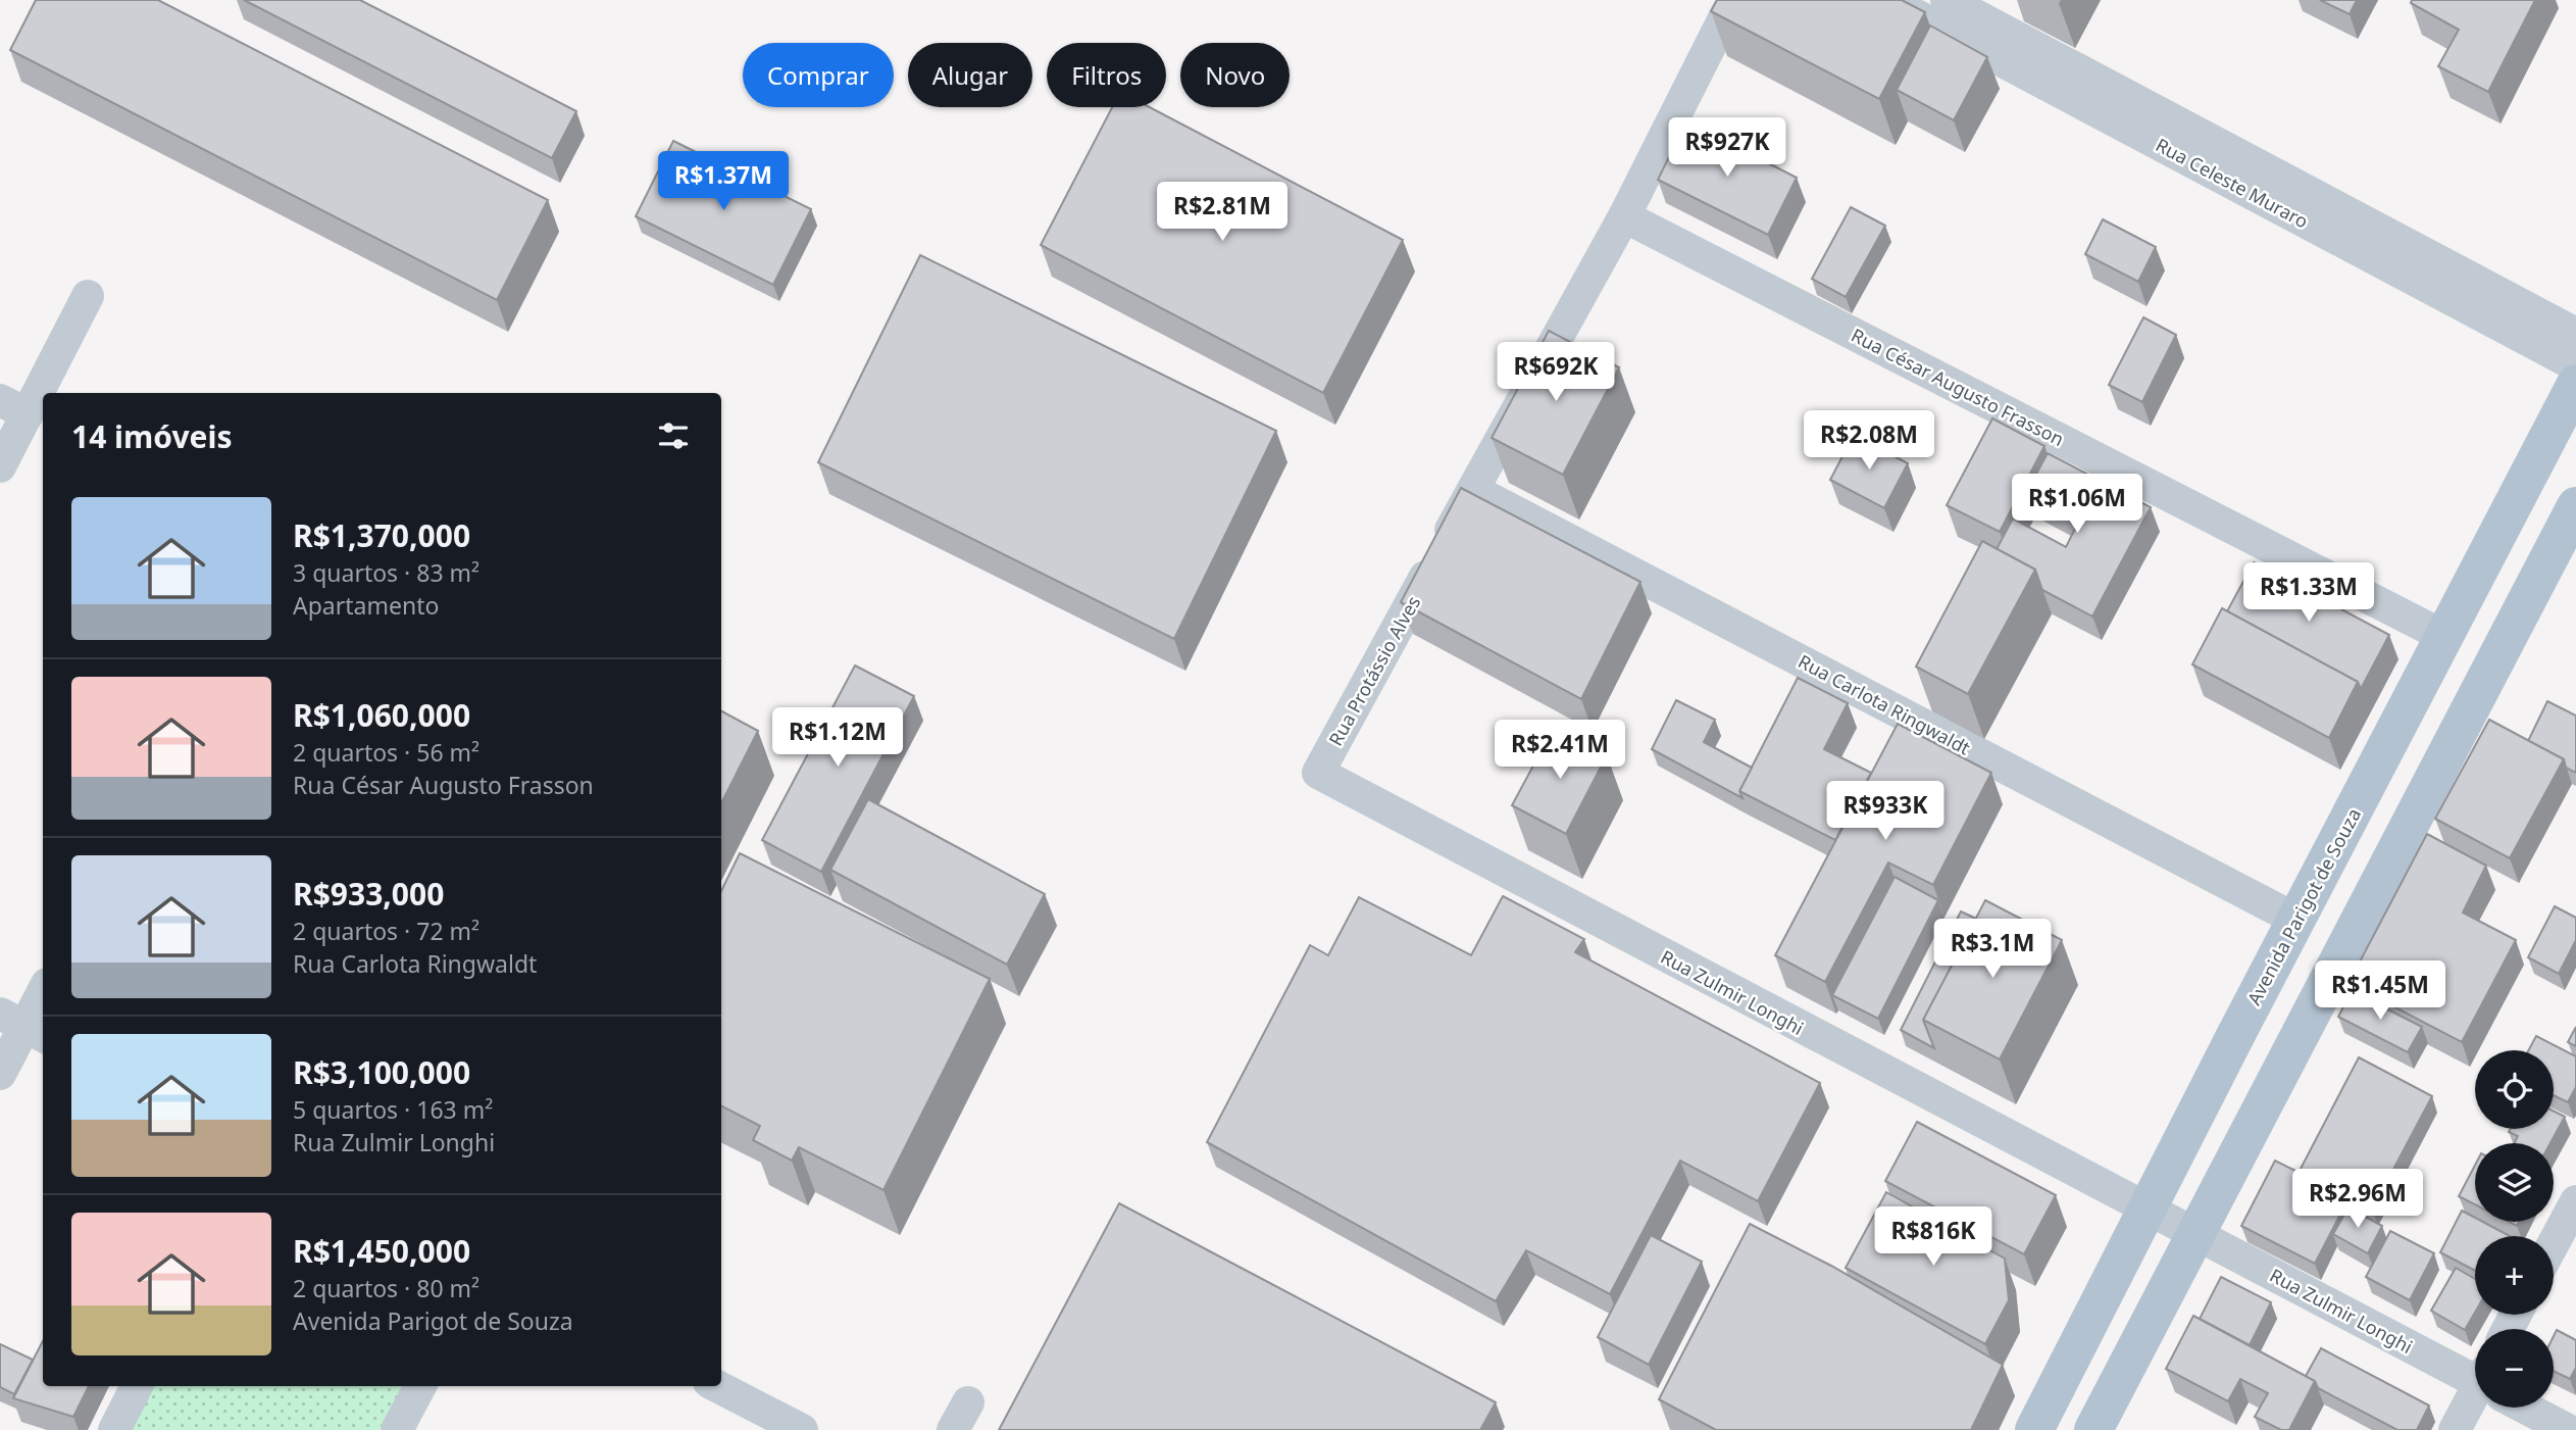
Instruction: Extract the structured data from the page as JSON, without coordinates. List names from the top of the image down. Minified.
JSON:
{"streets":{"main road":["Avenida Parigot de Souza"],"street":["Rua Celeste Muraro","Rua César Augusto Frasson","Rua Protássio Alves","Rua Carlota Ringwaldt","Rua Zulmir Longhi"]},"crossings":[["Rua César Augusto Frasson","Rua Protássio Alves"],["Rua César Augusto Frasson","Avenida Parigot de Souza"],["Rua Protássio Alves","Rua Carlota Ringwaldt"],["Rua Protássio Alves","Rua Zulmir Longhi"],["Rua Carlota Ringwaldt","Avenida Parigot de Souza"],["Avenida Parigot de Souza","Rua Zulmir Longhi"]],"page":{"chip":["Comprar","Alugar","Filtros","Novo"],"price":["R$927K","R$1.37M","R$2.81M","R$692K","R$2.08M","R$1.06M","R$1.33M","R$1.12M","R$2.41M","R$933K","R$3.1M","R$1.45M","R$2.96M","R$816K"],"heading":"14 imóveis","list":[{"name":"R$1,370,000","note":"3 quartos · 83 m² · Apartamento"},{"name":"R$1,060,000","note":"2 quartos · 56 m² · Rua César Augusto Frasson"},{"name":"R$933,000","note":"2 quartos · 72 m² · Rua Carlota Ringwaldt"},{"name":"R$3,100,000","note":"5 quartos · 163 m² · Rua Zulmir Longhi"},{"name":"R$1,450,000","note":"2 quartos · 80 m² · Avenida Parigot de Souza"}],"map_buttons":["+","−"]}}
